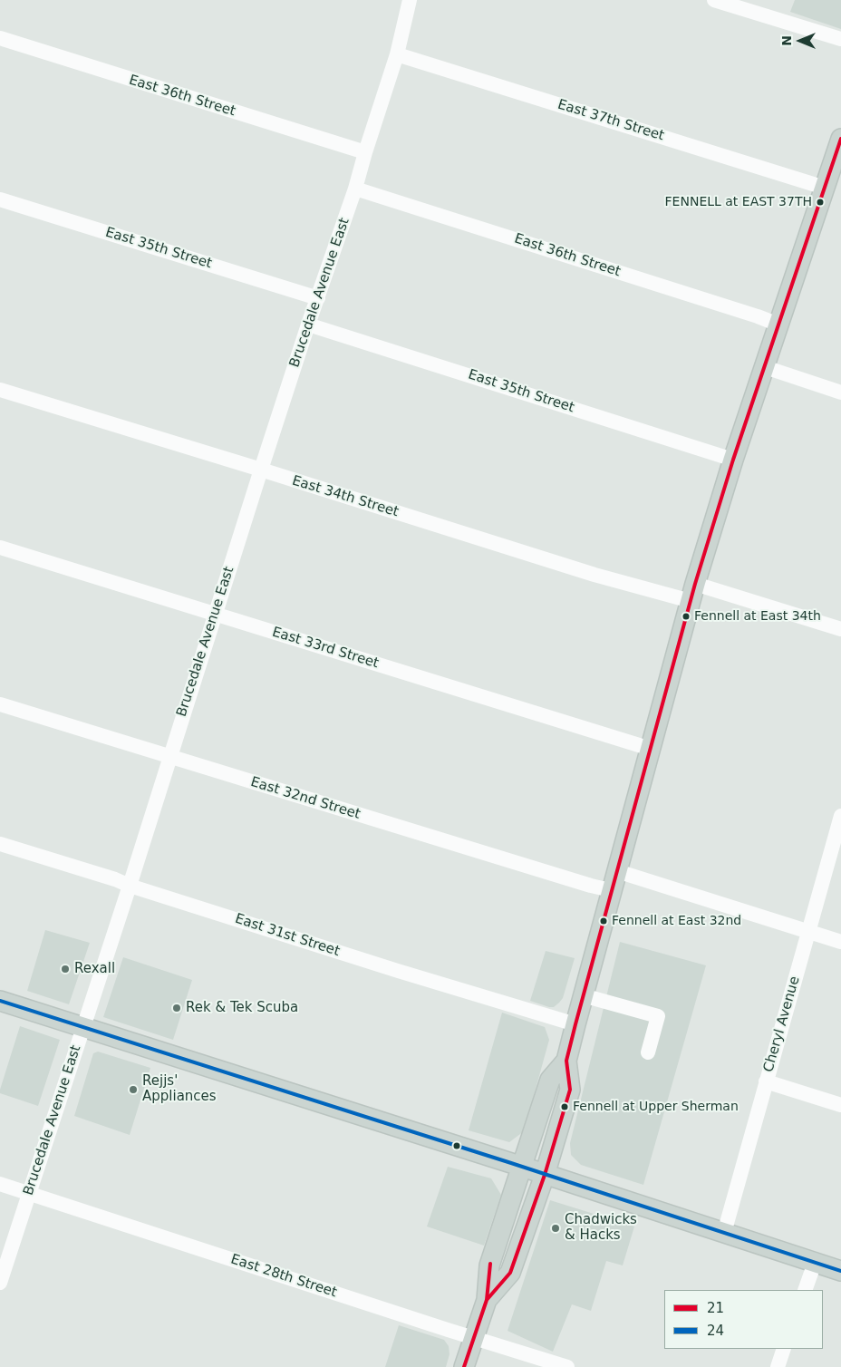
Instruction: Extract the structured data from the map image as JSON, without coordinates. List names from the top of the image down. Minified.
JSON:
{"streets":{"street":["East 36th Street","East 37th Street","East 35th Street","Brucedale Avenue East","East 34th Street","East 33rd Street","East 32nd Street","East 31st Street","Cheryl Avenue","East 28th Street"]},"crossings":[["East 36th Street","Brucedale Avenue East"],["East 37th Street","Brucedale Avenue East"],["East 35th Street","Brucedale Avenue East"],["Brucedale Avenue East","East 34th Street"],["Brucedale Avenue East","East 33rd Street"],["Brucedale Avenue East","East 32nd Street"],["Brucedale Avenue East","East 31st Street"],["Brucedale Avenue East","East 28th Street"]],"places":["FENNELL at EAST 37TH","Fennell at East 34th","Fennell at East 32nd","Rexall","Rek & Tek Scuba","Rejjs' Appliances","Fennell at Upper Sherman","Chadwicks & Hacks"],"lines":["transit line 21","transit line 24"],"legend":["21","24"],"north":"left"}
